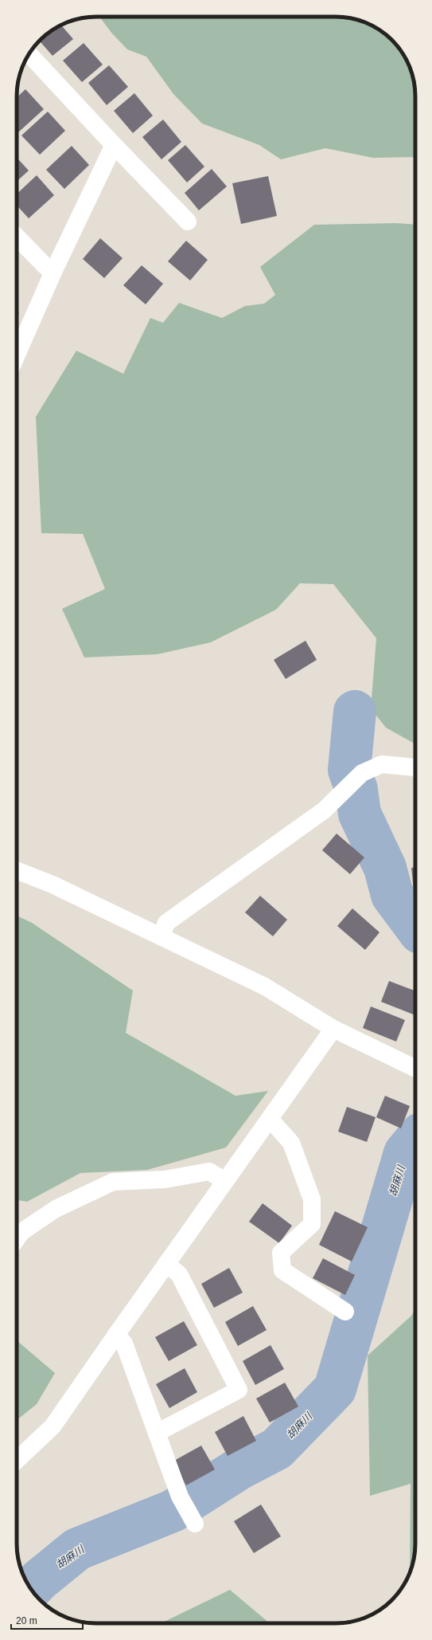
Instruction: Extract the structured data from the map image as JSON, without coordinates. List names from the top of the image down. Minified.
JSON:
{"water":["胡麻川"],"scale_bar":"20 m"}
